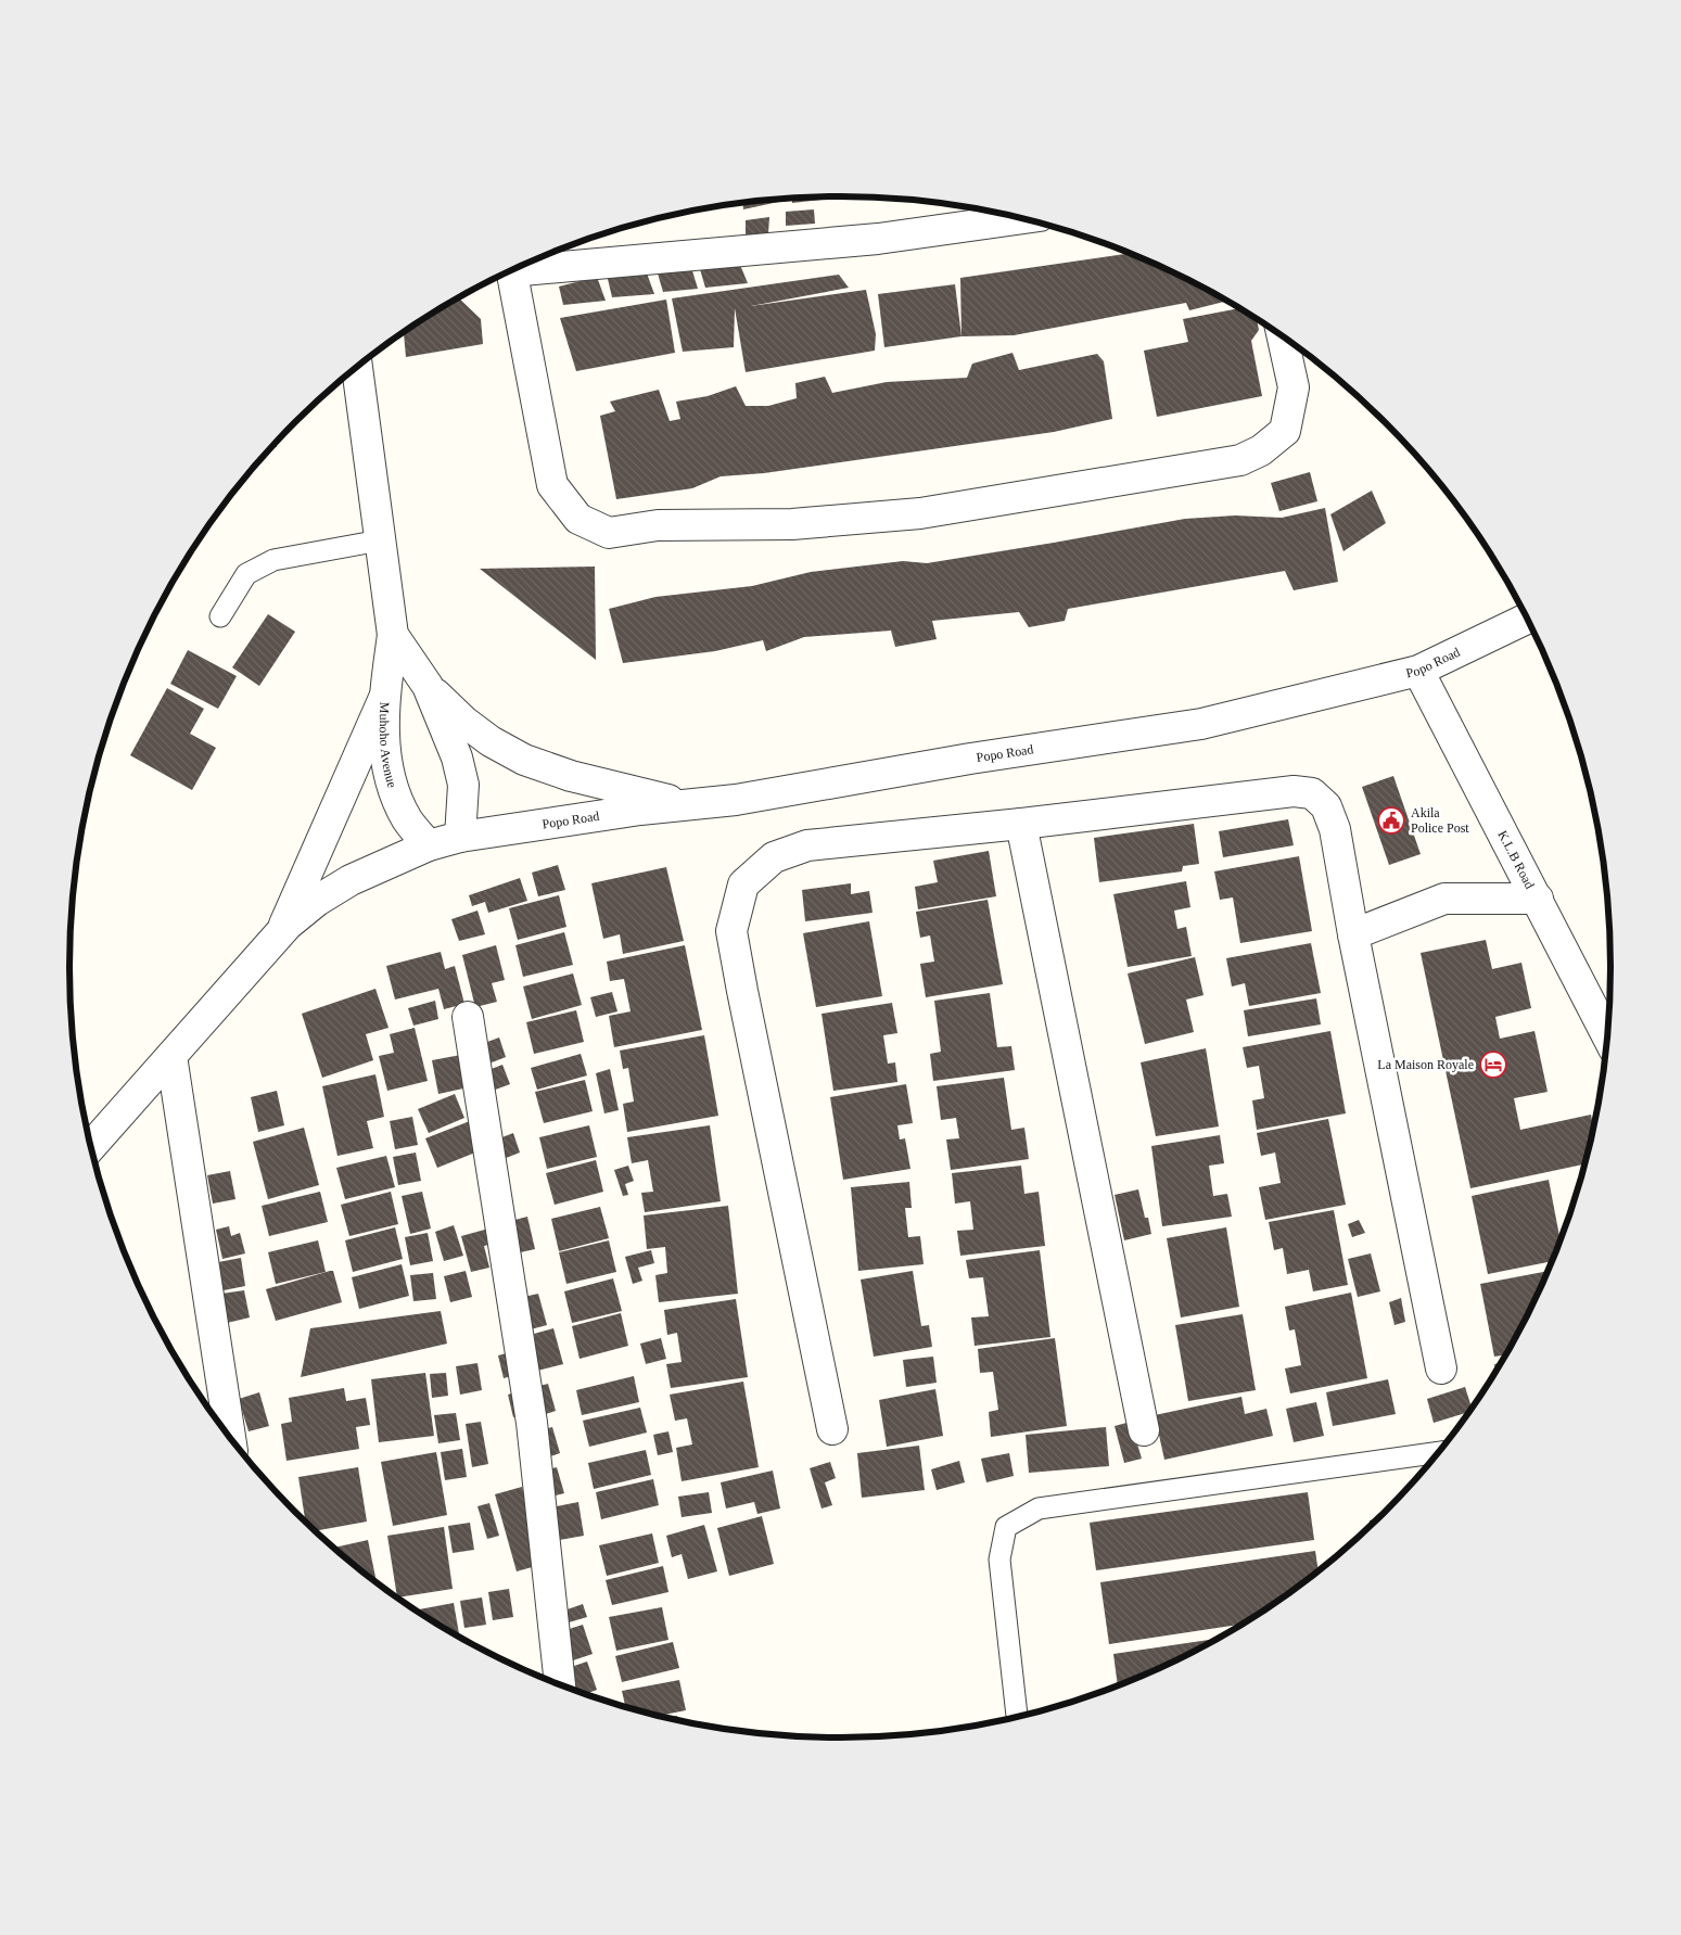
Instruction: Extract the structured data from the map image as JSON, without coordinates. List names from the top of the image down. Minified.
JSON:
{"streets":{"street":["Popo Road","Muhoho Avenue","K.L.B Road"]},"crossings":[["Popo Road","Muhoho Avenue"],["Popo Road","K.L.B Road"]],"places":{"public building":["Akila Police Post"],"hotel":["La Maison Royale"]}}
